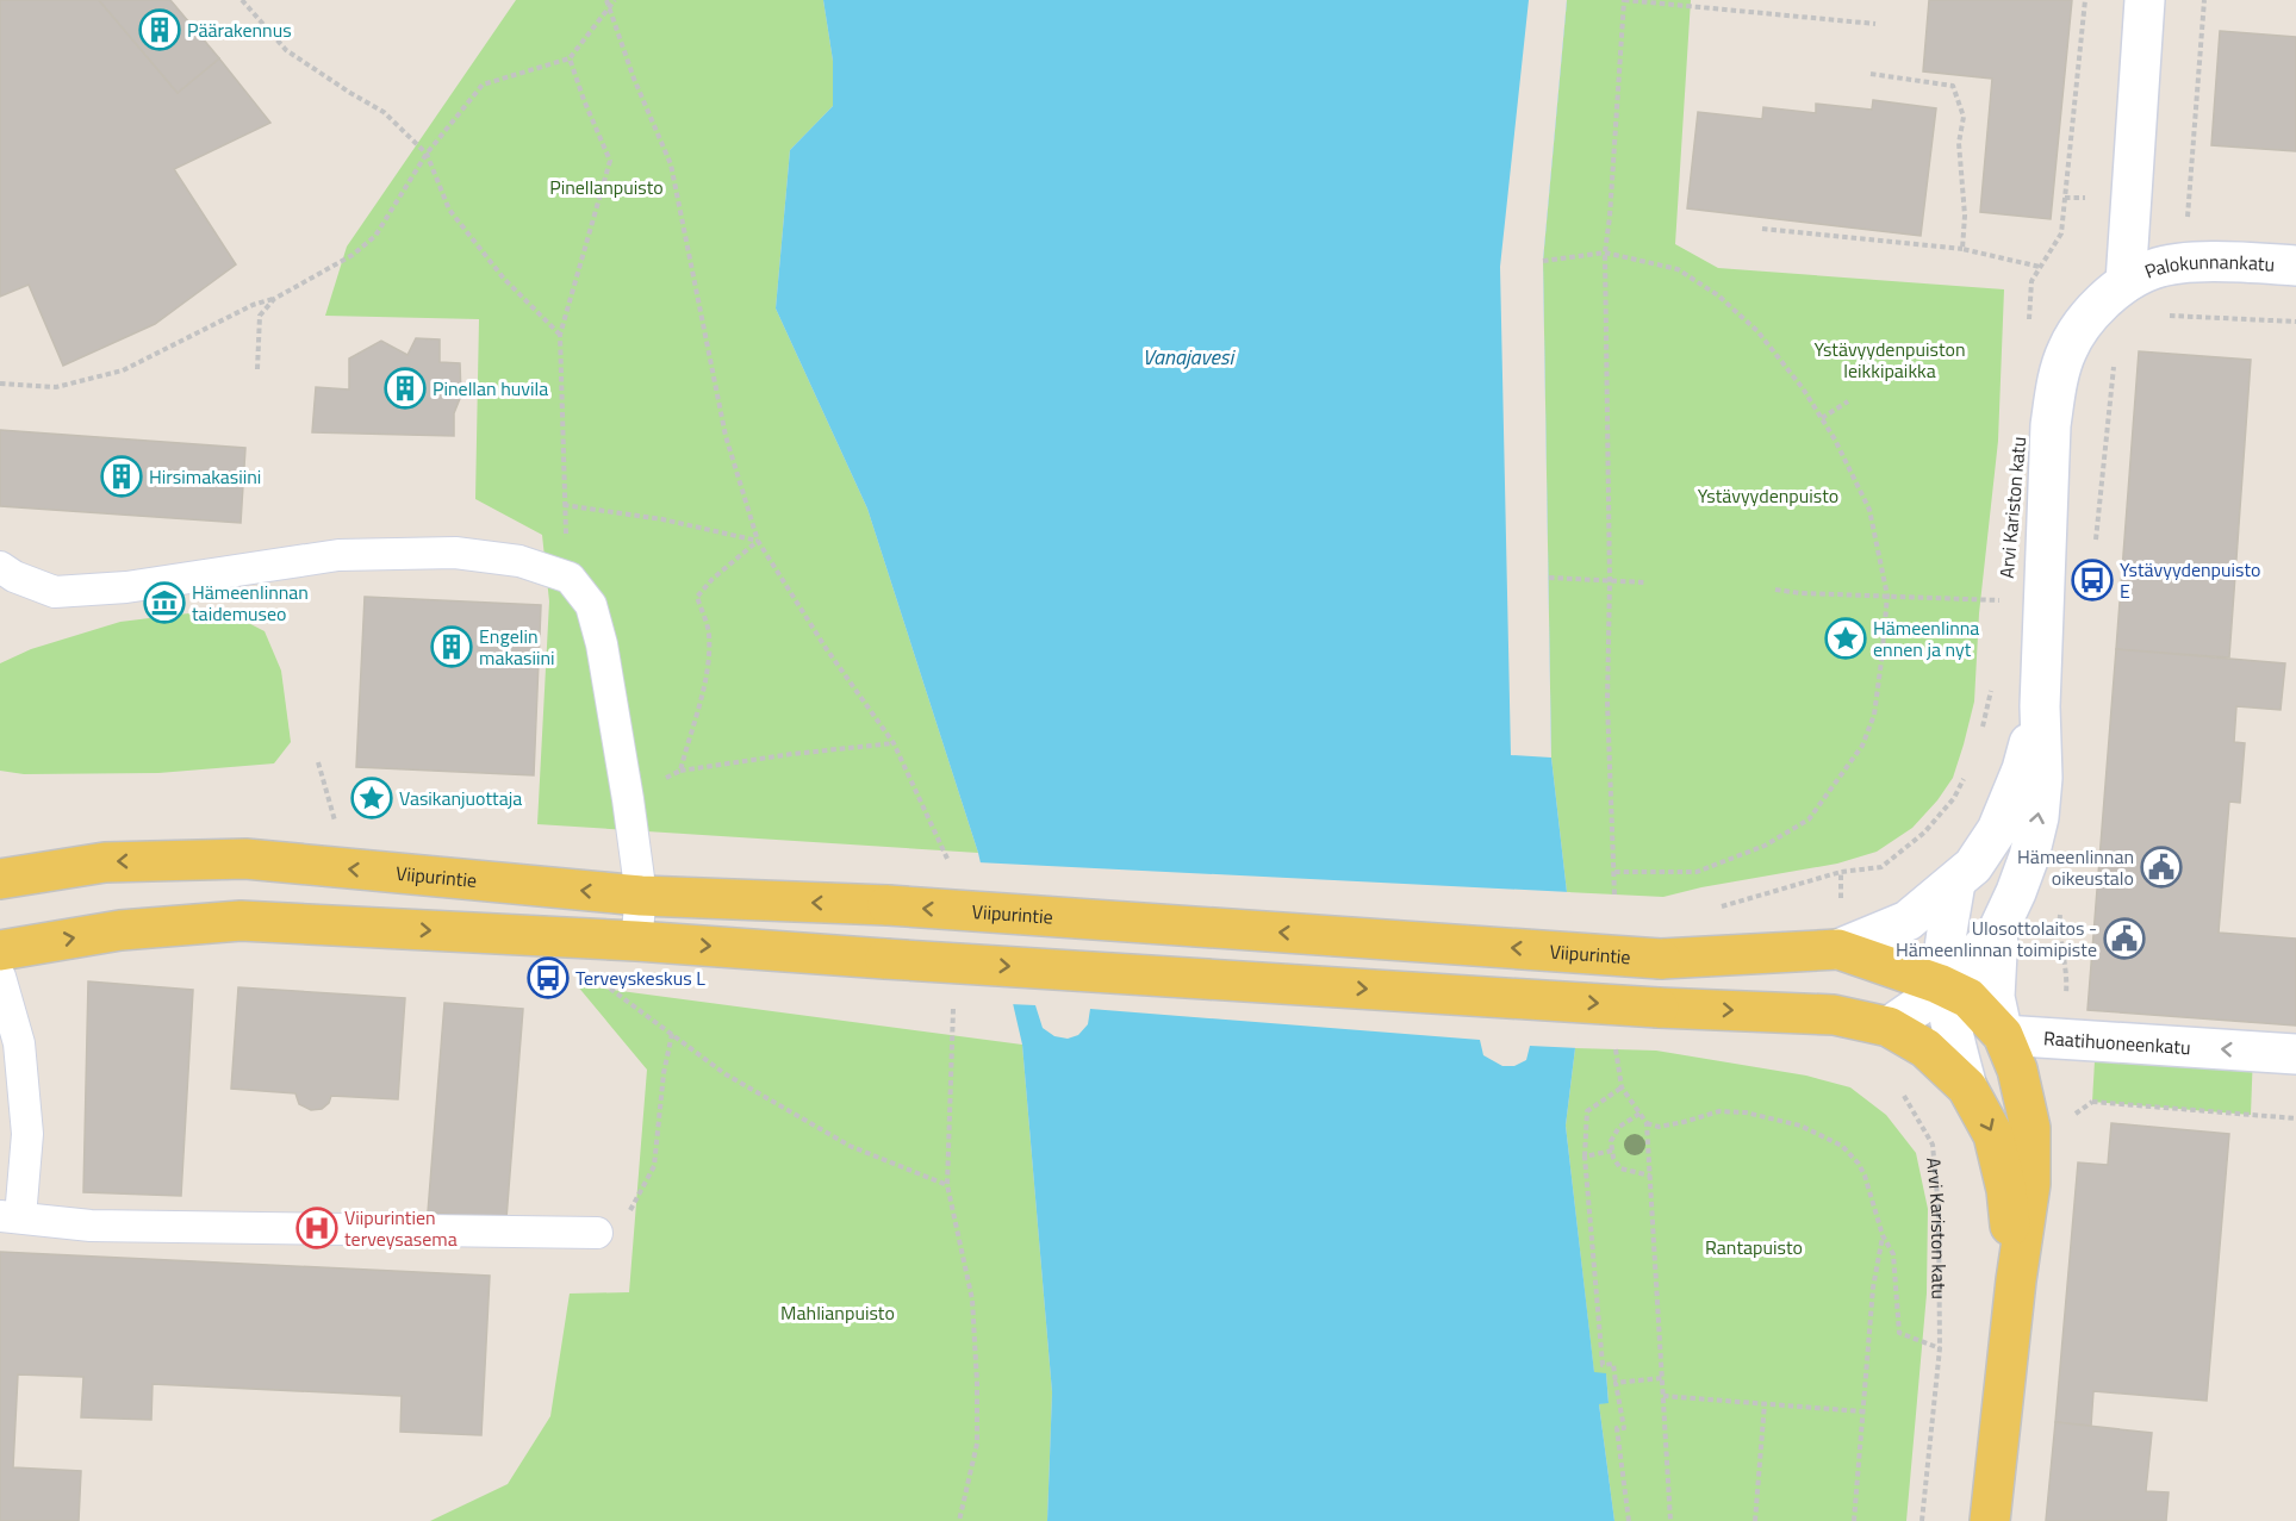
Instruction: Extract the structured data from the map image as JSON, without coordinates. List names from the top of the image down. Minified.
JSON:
{"streets":{"main road":["Arvi Kariston katu","Viipurintie"],"street":["Palokunnankatu","Raatihuoneenkatu"]},"crossings":[["Palokunnankatu","Arvi Kariston katu"],["Arvi Kariston katu","Viipurintie"],["Arvi Kariston katu","Raatihuoneenkatu"],["Viipurintie","Raatihuoneenkatu"]],"one_way":["Raatihuoneenkatu"],"water":["Vanajavesi"],"parks":["Pinellanpuisto","Ystävyydenpuiston leikkipaikka","Ystävyydenpuisto","Rantapuisto","Mahlianpuisto"],"places":{"building":["Päärakennus","Pinellan huvila","Hirsimakasiini","Engelin makasiini"],"bus stop":["Ystävyydenpuisto E","Terveyskeskus L"],"museum":["Hämeenlinnan taidemuseo"],"place":["Hämeenlinna ennen ja nyt","Vasikanjuottaja"],"public building":["Hämeenlinnan oikeustalo","Ulosottolaitos - Hämeenlinnan toimipiste"],"hospital":["Viipurintien terveysasema"]}}
